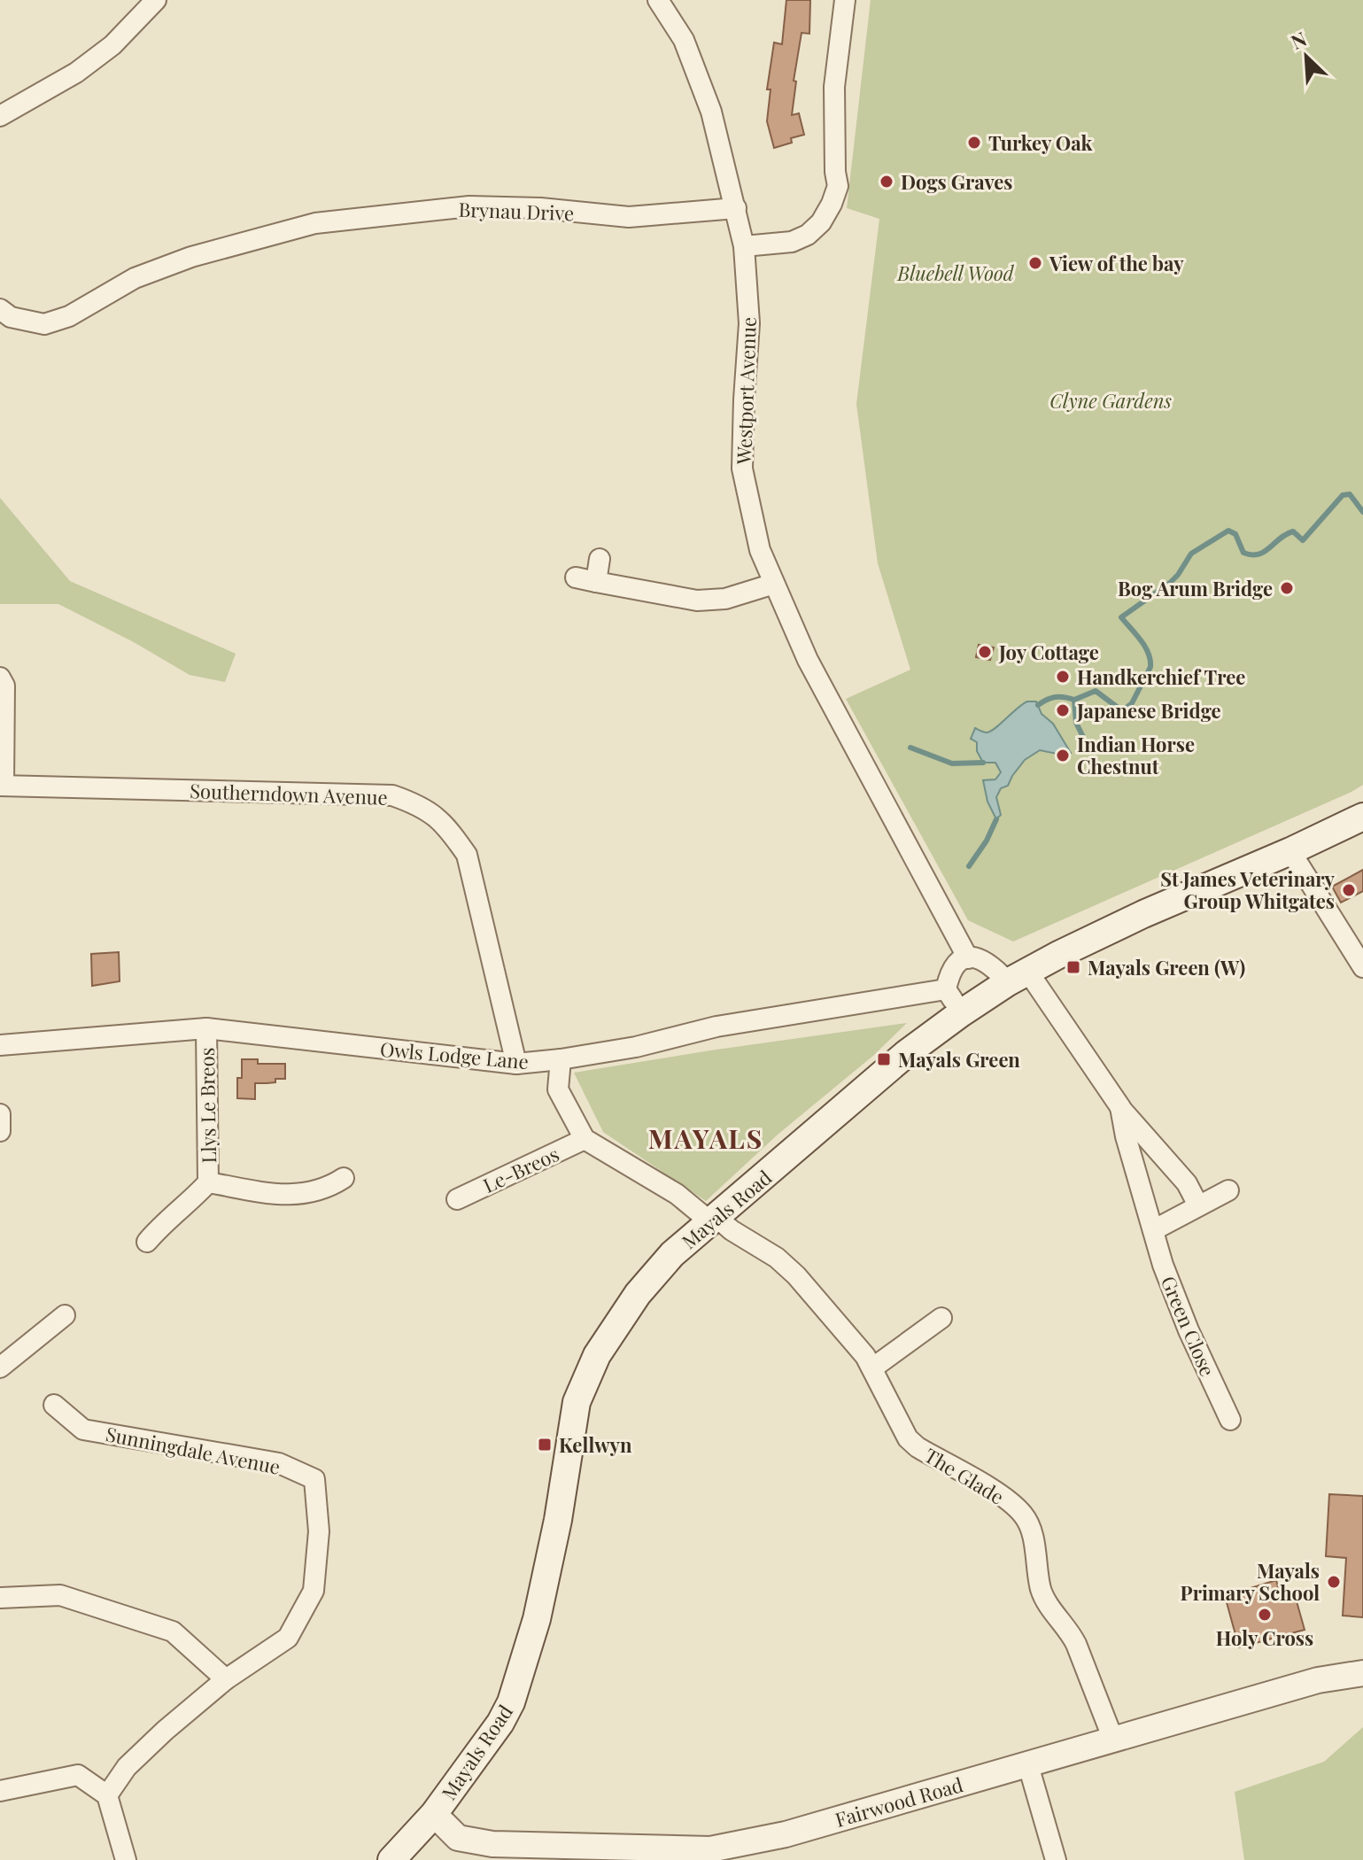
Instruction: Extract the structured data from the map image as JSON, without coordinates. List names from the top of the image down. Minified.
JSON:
{"streets":{"main road":["Mayals Road"],"street":["Brynau Drive","Westport Avenue","Southerndown Avenue","Owls Lodge Lane","Llys Le Breos","Le-Breos","Green Close","Sunningdale Avenue","The Glade","Fairwood Road"]},"crossings":[["Brynau Drive","Westport Avenue"],["Westport Avenue","Green Close"],["Southerndown Avenue","Owls Lodge Lane"],["Owls Lodge Lane","Llys Le Breos"],["Mayals Road","Green Close"],["Mayals Road","Fairwood Road"],["The Glade","Fairwood Road"]],"districts":["MAYALS"],"parks":["Bluebell Wood","Clyne Gardens"],"places":{"other":["Turkey Oak","Dogs Graves","View of the bay","Bog Arum Bridge","Joy Cottage","Handkerchief Tree","Japanese Bridge","Indian Horse Chestnut","St James Veterinary Group Whitgates","Mayals Primary School","Holy Cross"],"transit":["Mayals Green (W)","Mayals Green","Kellwyn"]},"north":"top left"}
